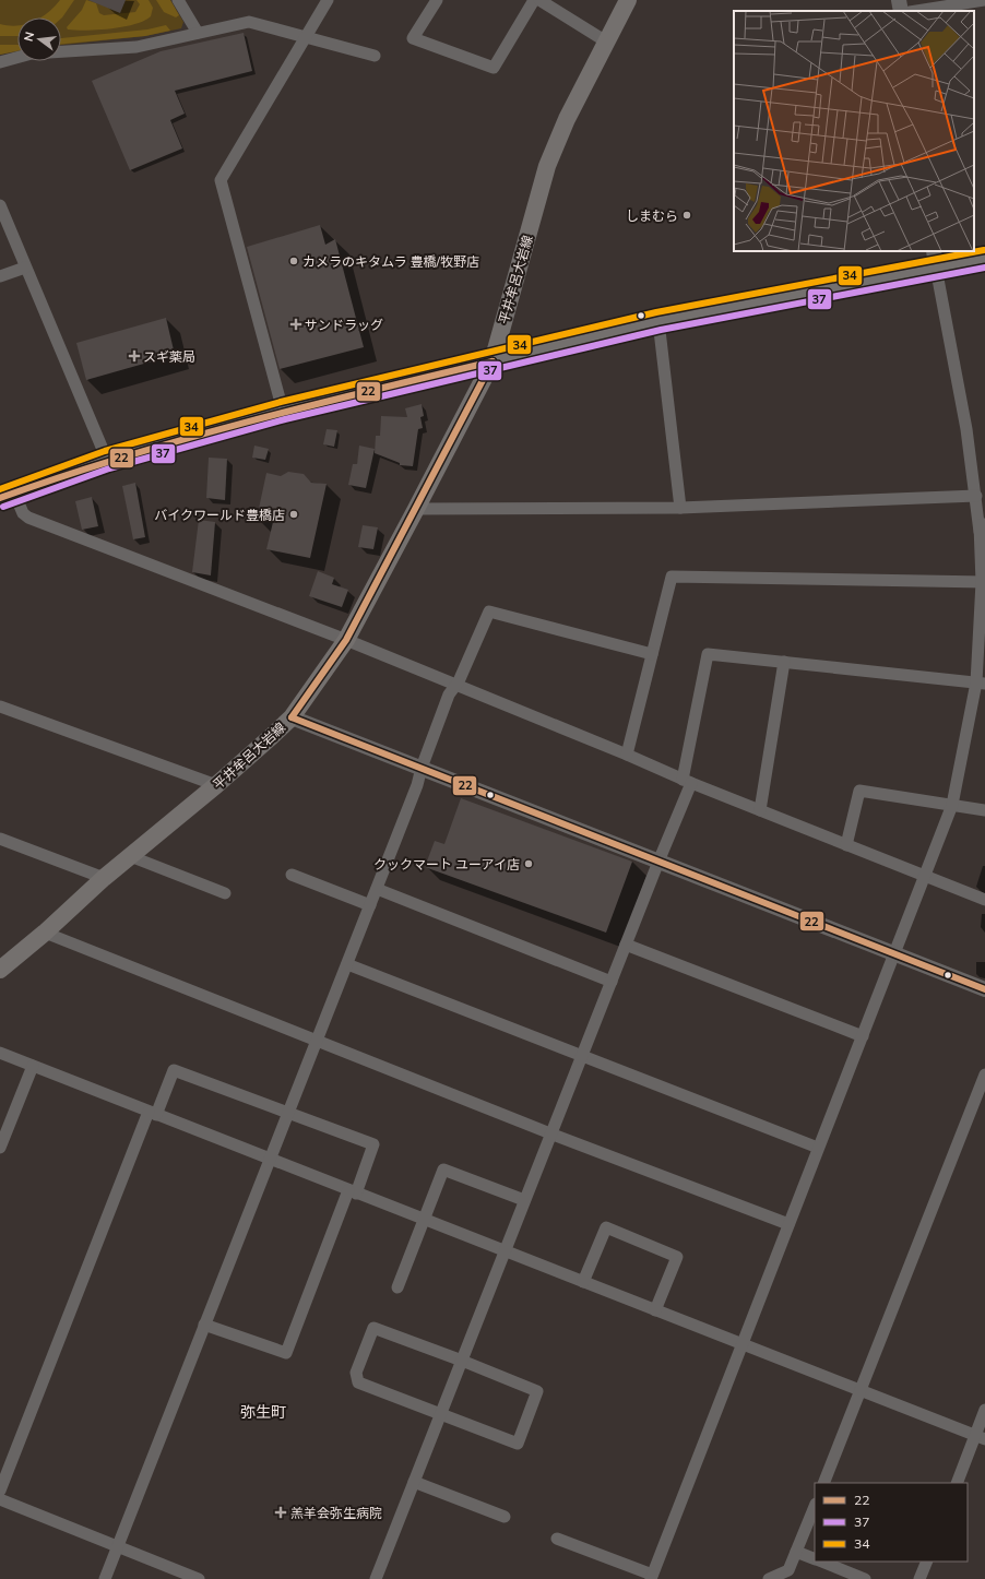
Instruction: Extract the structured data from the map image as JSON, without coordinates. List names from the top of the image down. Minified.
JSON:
{"streets":{"main road":["平井牟呂大岩線"]},"districts":["弥生町"],"places":{"other":["しまむら","カメラのキタムラ 豊橋/牧野店","バイクワールド豊橋店","クックマート ユーアイ店"],"health":["サンドラッグ","スギ薬局","羔羊会弥生病院"]},"lines":["transit line 34","transit line 37","transit line 22"],"legend":["22","37","34"],"north":"left"}
